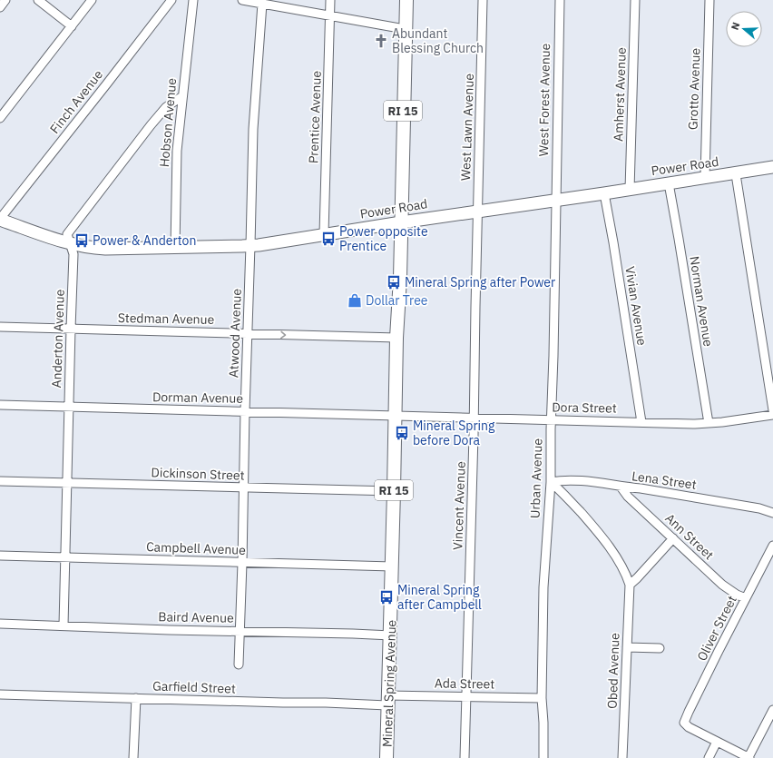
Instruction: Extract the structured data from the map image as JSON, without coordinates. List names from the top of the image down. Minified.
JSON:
{"streets":{"main road":["RI 15","Power Road","Mineral Spring Avenue"],"street":["Grotto Avenue","Amherst Avenue","West Forest Avenue","Finch Avenue","Prentice Avenue","Hobson Avenue","West Lawn Avenue","Norman Avenue","Vivian Avenue","Stedman Avenue","Atwood Avenue","Anderton Avenue","Dorman Avenue","Dora Street","Dickinson Street","Urban Avenue","Lena Street","Vincent Avenue","Ann Street","Campbell Avenue","Baird Avenue","Oliver Street","Obed Avenue","Ada Street","Garfield Street"]},"crossings":[["Grotto Avenue","Power Road"],["Amherst Avenue","Power Road"],["West Forest Avenue","Power Road"],["West Forest Avenue","Urban Avenue"],["Finch Avenue","Power Road"],["Prentice Avenue","Power Road"],["Hobson Avenue","Power Road"],["Hobson Avenue","Anderton Avenue"],["West Lawn Avenue","Power Road"],["West Lawn Avenue","Vincent Avenue"],["Power Road","Norman Avenue"],["Power Road","Vivian Avenue"],["Power Road","Atwood Avenue"],["Power Road","Anderton Avenue"],["Power Road","Urban Avenue"],["Power Road","Vincent Avenue"],["Power Road","Mineral Spring Avenue"],["Norman Avenue","Dora Street"],["Vivian Avenue","Dora Street"],["Stedman Avenue","Atwood Avenue"],["Stedman Avenue","Anderton Avenue"],["Stedman Avenue","Mineral Spring Avenue"],["Atwood Avenue","Dorman Avenue"],["Atwood Avenue","Dickinson Street"],["Atwood Avenue","Campbell Avenue"],["Atwood Avenue","Baird Avenue"],["Anderton Avenue","Dorman Avenue"],["Anderton Avenue","Dickinson Street"],["Anderton Avenue","Campbell Avenue"],["Anderton Avenue","Baird Avenue"],["Dorman Avenue","Dora Street"],["Dorman Avenue","Mineral Spring Avenue"],["Dora Street","Urban Avenue"],["Dora Street","Vincent Avenue"],["Dora Street","Mineral Spring Avenue"],["Dickinson Street","Mineral Spring Avenue"],["Urban Avenue","Lena Street"],["Urban Avenue","Obed Avenue"],["Urban Avenue","Ada Street"],["Lena Street","Ann Street"],["Lena Street","Obed Avenue"],["Vincent Avenue","Ada Street"],["Ann Street","Oliver Street"],["Campbell Avenue","Mineral Spring Avenue"],["Baird Avenue","Mineral Spring Avenue"],["Mineral Spring Avenue","Ada Street"],["Mineral Spring Avenue","Garfield Street"],["Ada Street","Garfield Street"]],"one_way":["Stedman Avenue"],"places":{"church":["Abundant Blessing Church"],"bus stop":["Power opposite Prentice","Power & Anderton","Mineral Spring after Power","Mineral Spring before Dora","Mineral Spring after Campbell"],"shop":["Dollar Tree"]},"north":"left"}
